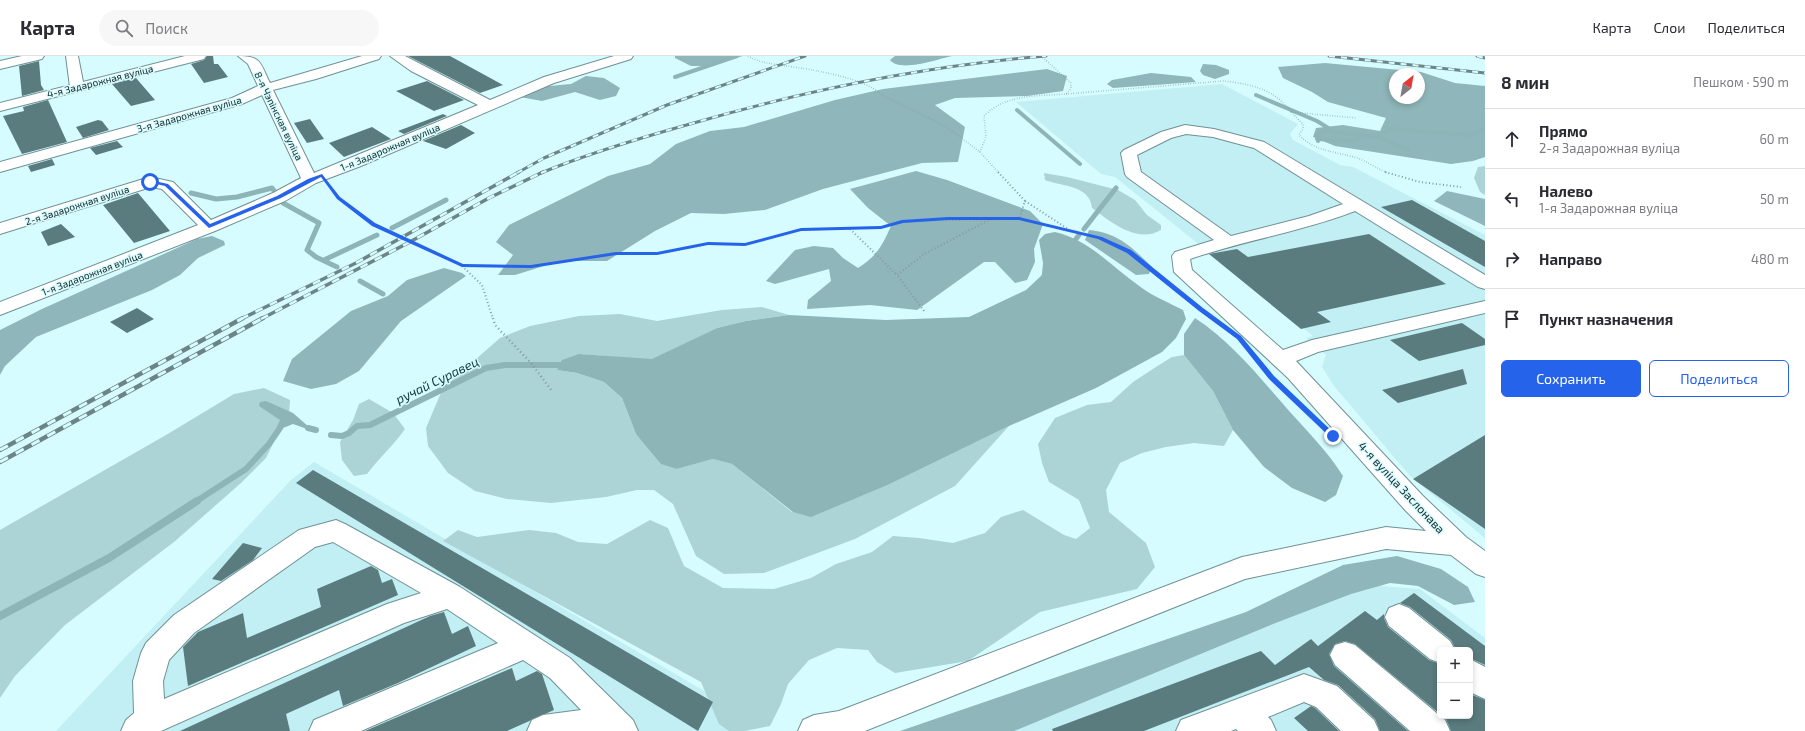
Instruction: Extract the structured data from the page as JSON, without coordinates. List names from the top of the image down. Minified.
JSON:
{"streets":{"street":["4-я Задарожная вуліца","3-я Задарожная вуліца","8-я Чэпінская вуліца","1-я Задарожная вуліца","2-я Задарожная вуліца","4-я вуліца Заслонава"]},"crossings":[["3-я Задарожная вуліца","8-я Чэпінская вуліца"],["8-я Чэпінская вуліца","1-я Задарожная вуліца"],["1-я Задарожная вуліца","2-я Задарожная вуліца"]],"water":["ручай Суравец"],"north":"top right","page":{"header":"Карта","search":"Поиск","nav":["Карта","Слои","Поделиться"],"heading":["8 мин","Пешком · 590 m"],"list":[["Прямо","2-я Задарожная вуліца","60 m"],["Налево","1-я Задарожная вуліца","50 m"],["Направо","480 m"],"Пункт назначения"],"buttons":["Сохранить","Поделиться"],"map_buttons":["+","−"]}}
